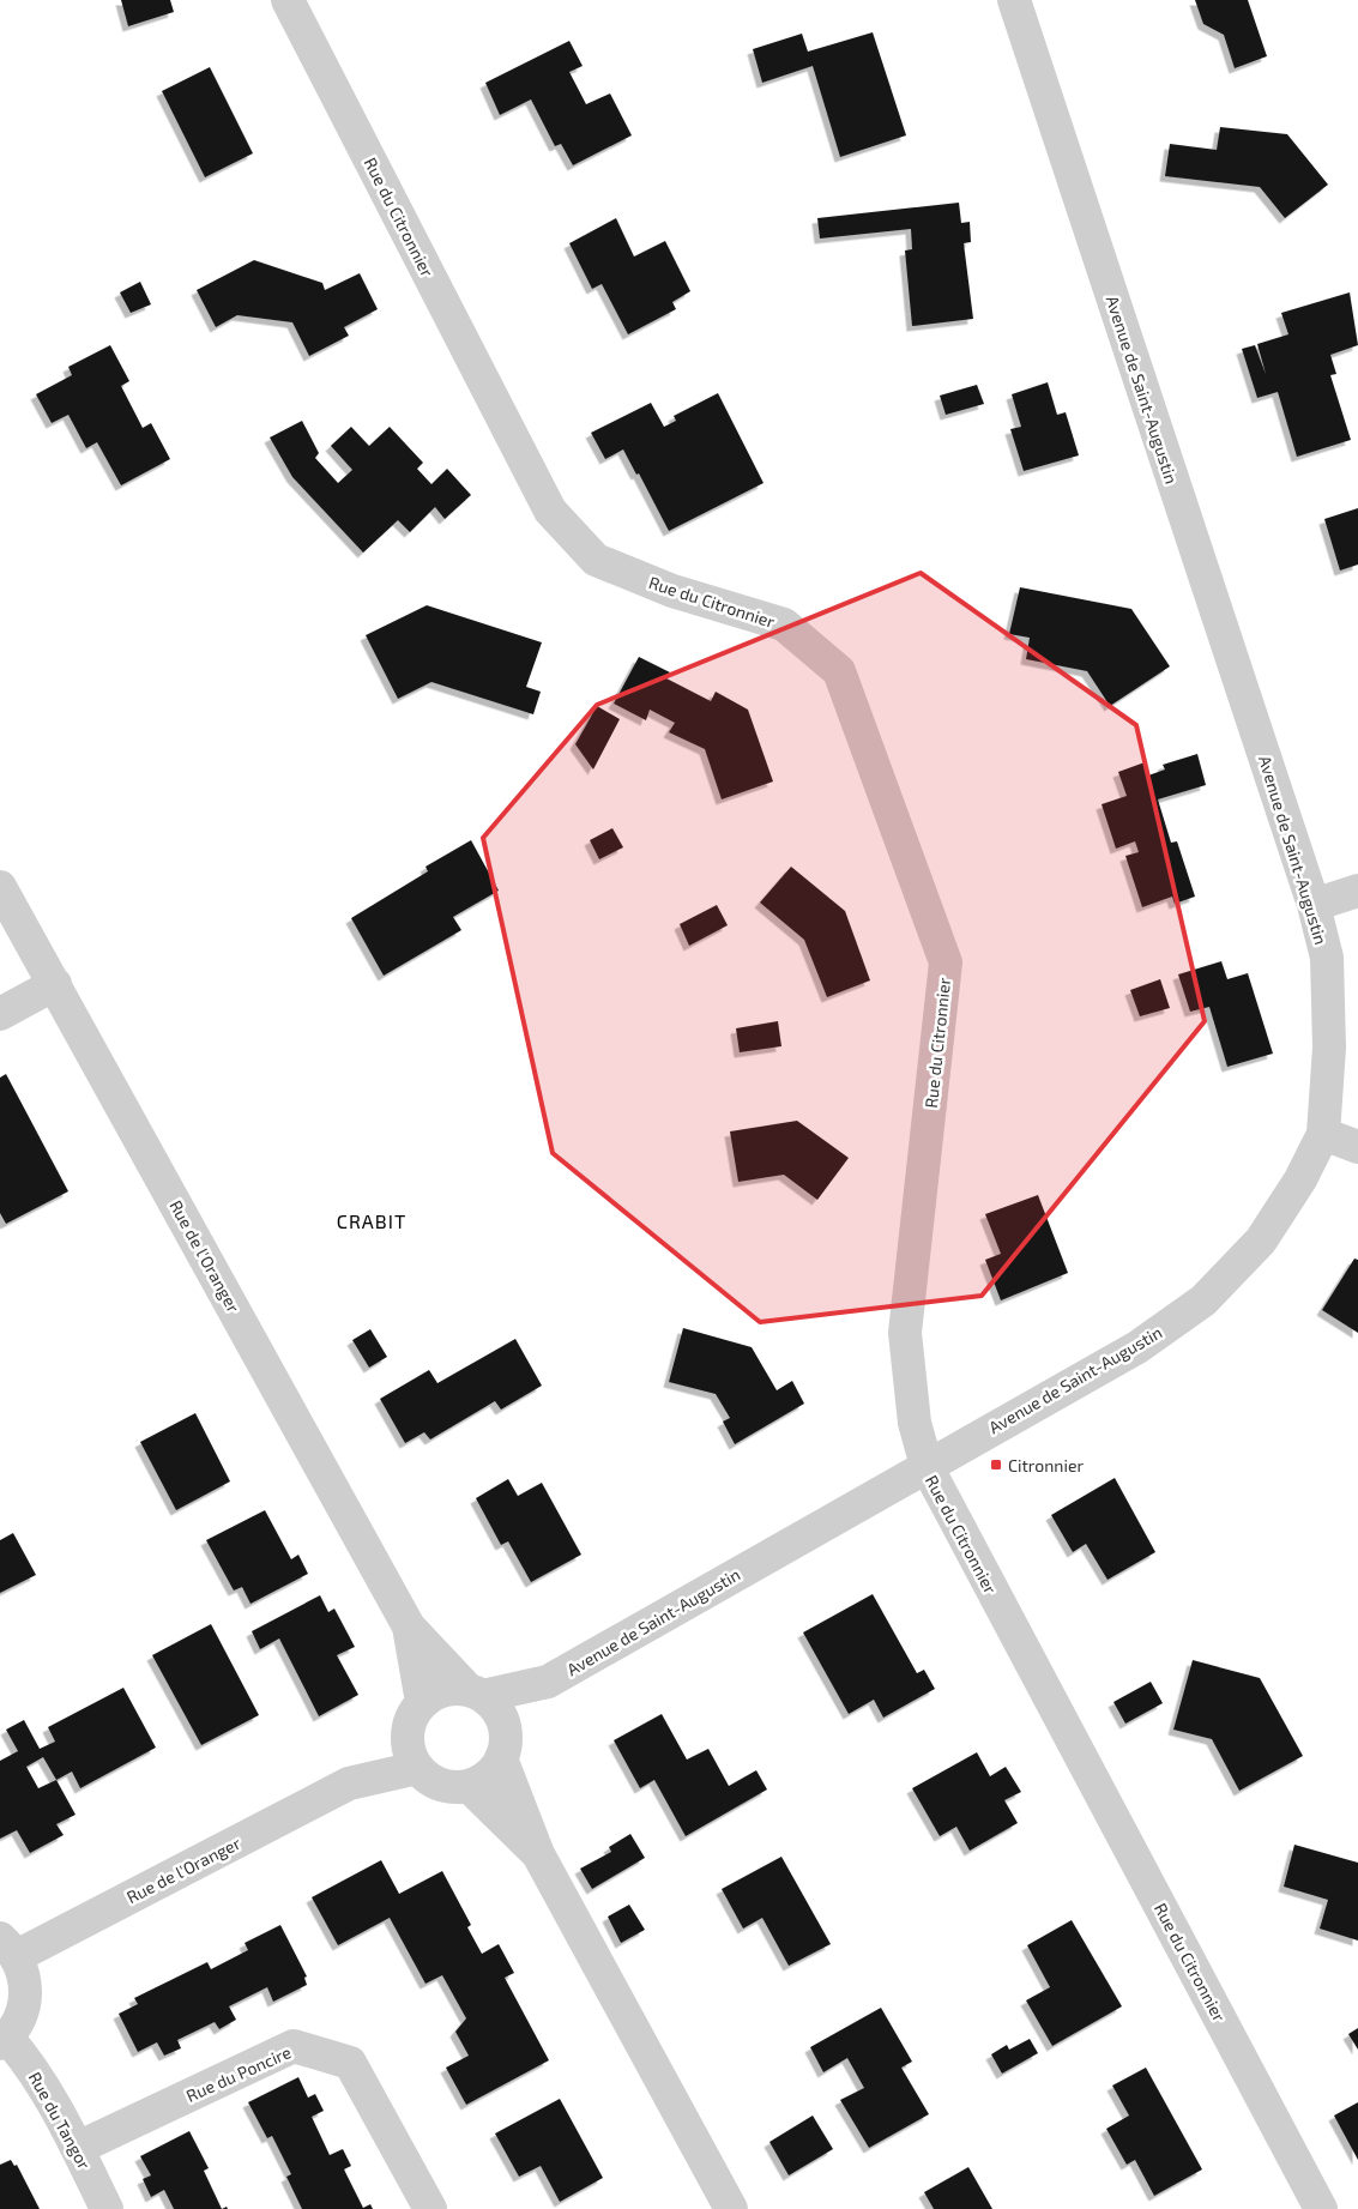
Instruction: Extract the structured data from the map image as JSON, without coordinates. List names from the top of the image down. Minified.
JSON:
{"streets":{"street":["Rue du Citronnier","Avenue de Saint-Augustin","Rue de l'Oranger","Rue du Poncire","Rue du Tangor"]},"crossings":[["Rue du Citronnier","Avenue de Saint-Augustin"],["Avenue de Saint-Augustin","Rue de l'Oranger"],["Rue du Poncire","Rue du Tangor"]],"districts":["CRABIT"],"places":{"transit":["Citronnier"]}}
